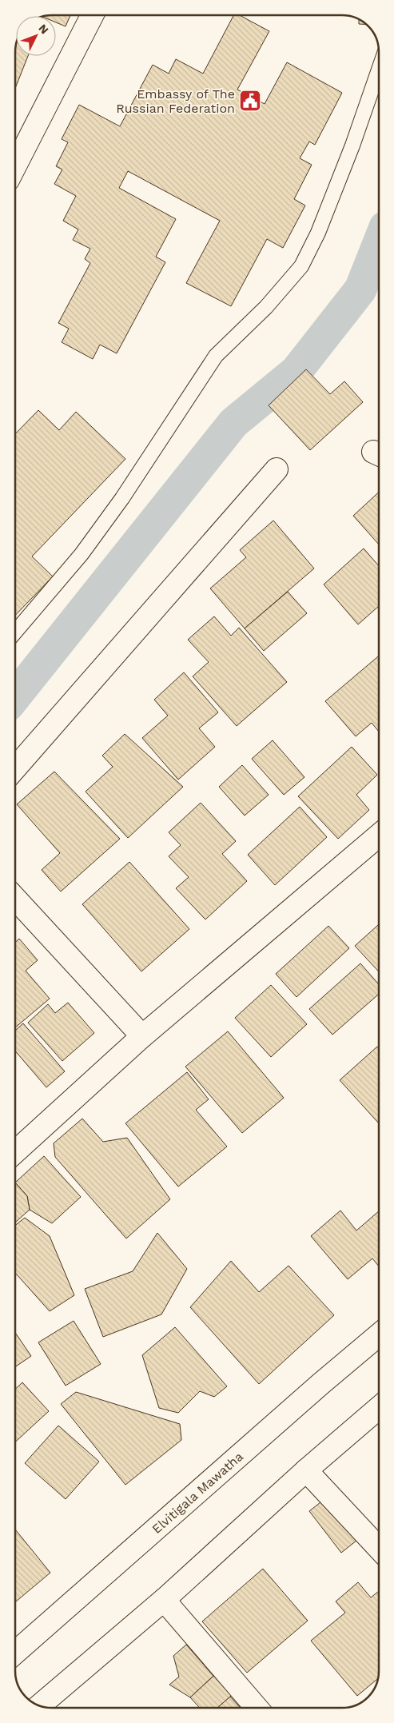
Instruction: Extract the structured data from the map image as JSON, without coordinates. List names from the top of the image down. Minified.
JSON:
{"streets":{"main road":["Elvitigala Mawatha"]},"places":{"public building":["Embassy of The Russian Federation"]},"north":"top right"}
